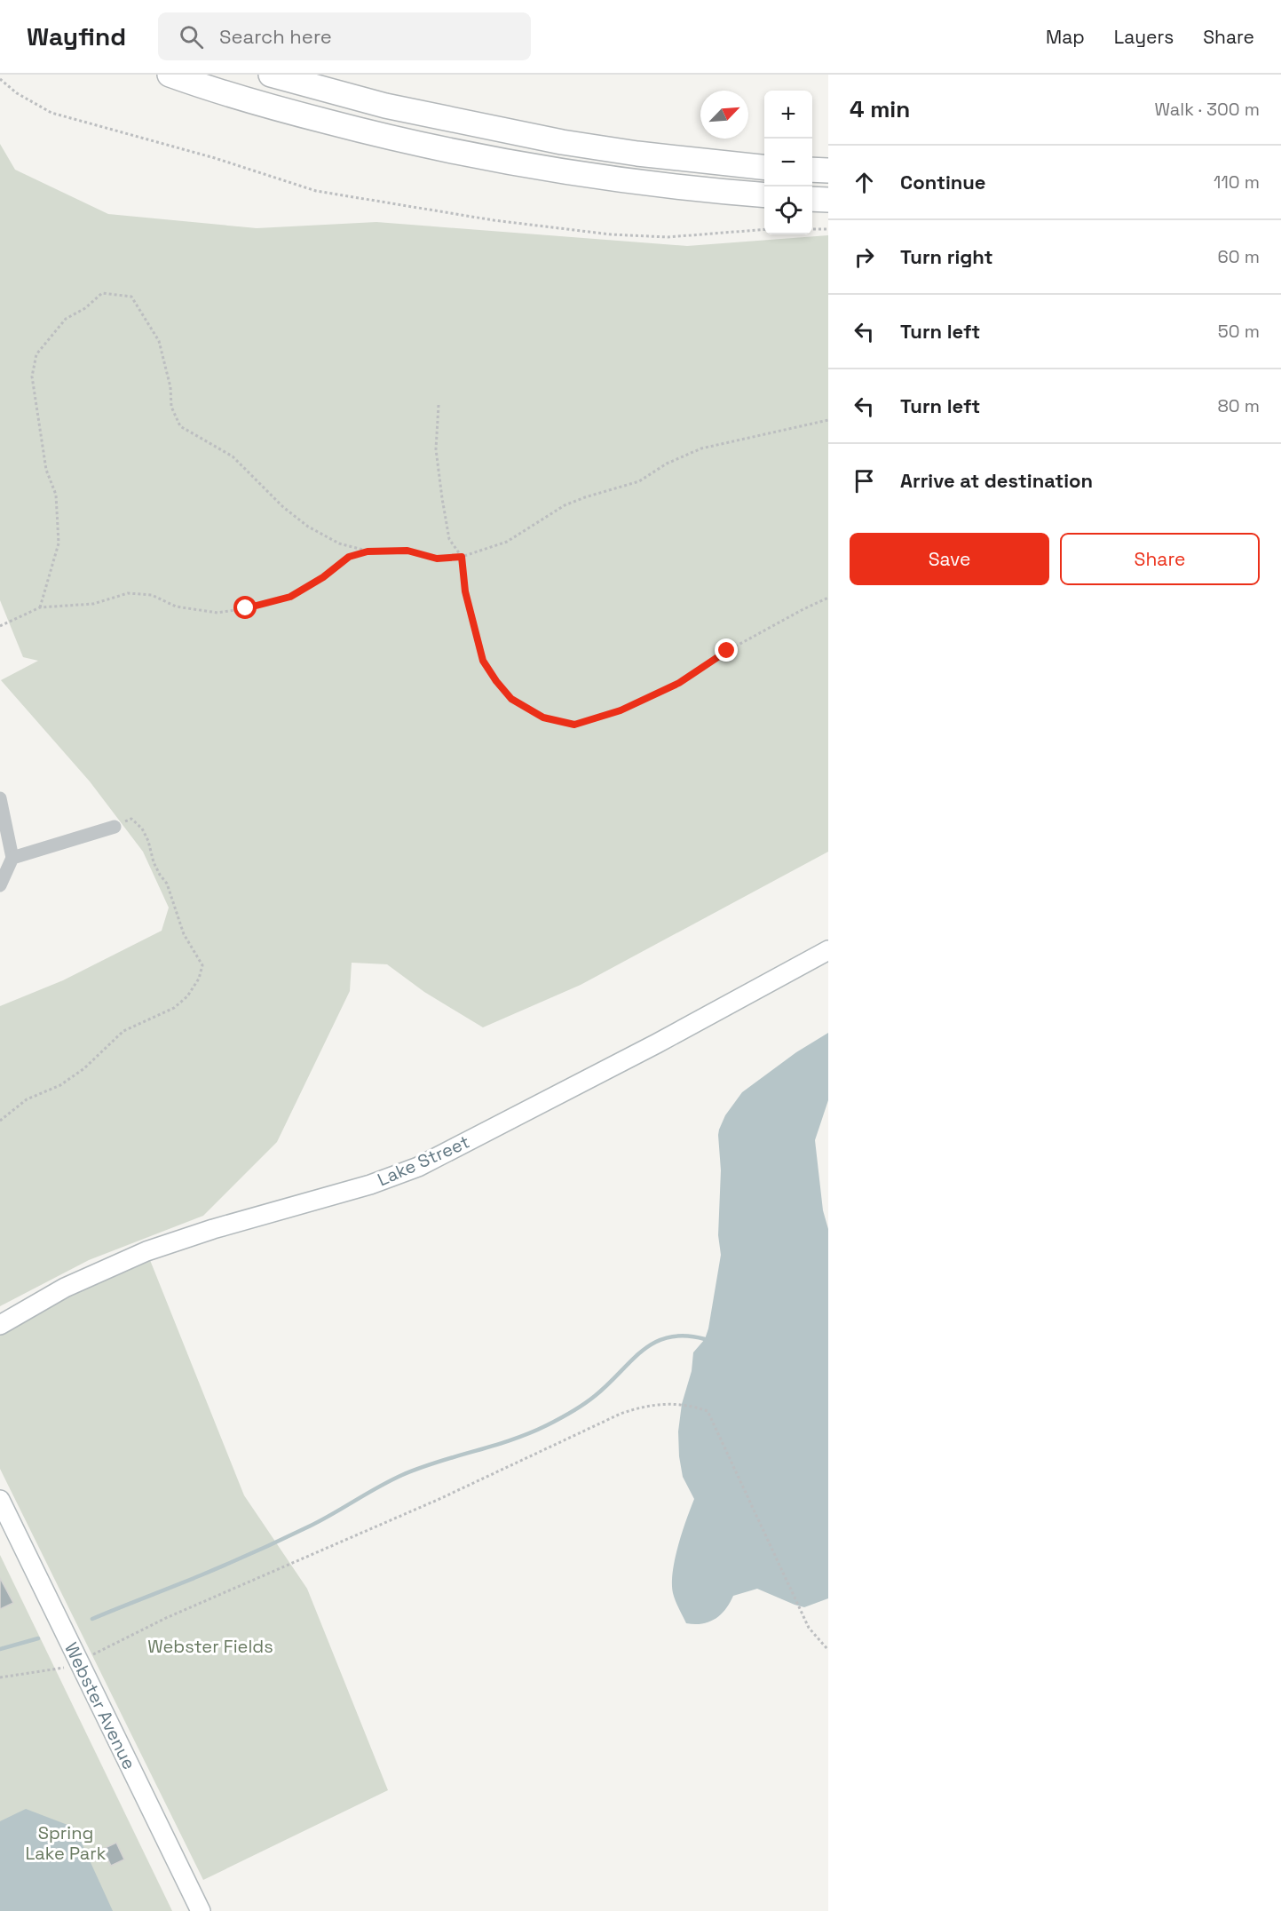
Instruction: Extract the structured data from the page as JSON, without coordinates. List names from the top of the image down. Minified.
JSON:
{"streets":{"street":["Lake Street","Webster Avenue"]},"parks":["Webster Fields","Spring Lake Park"],"north":"top right","page":{"header":"Wayfind","search":"Search here","nav":["Map","Layers","Share"],"heading":["4 min","Walk · 300 m"],"map_buttons":["+","−"],"list":[["Continue","110 m"],["Turn right","60 m"],["Turn left","50 m"],["Turn left","80 m"],"Arrive at destination"],"buttons":["Save","Share"]}}
